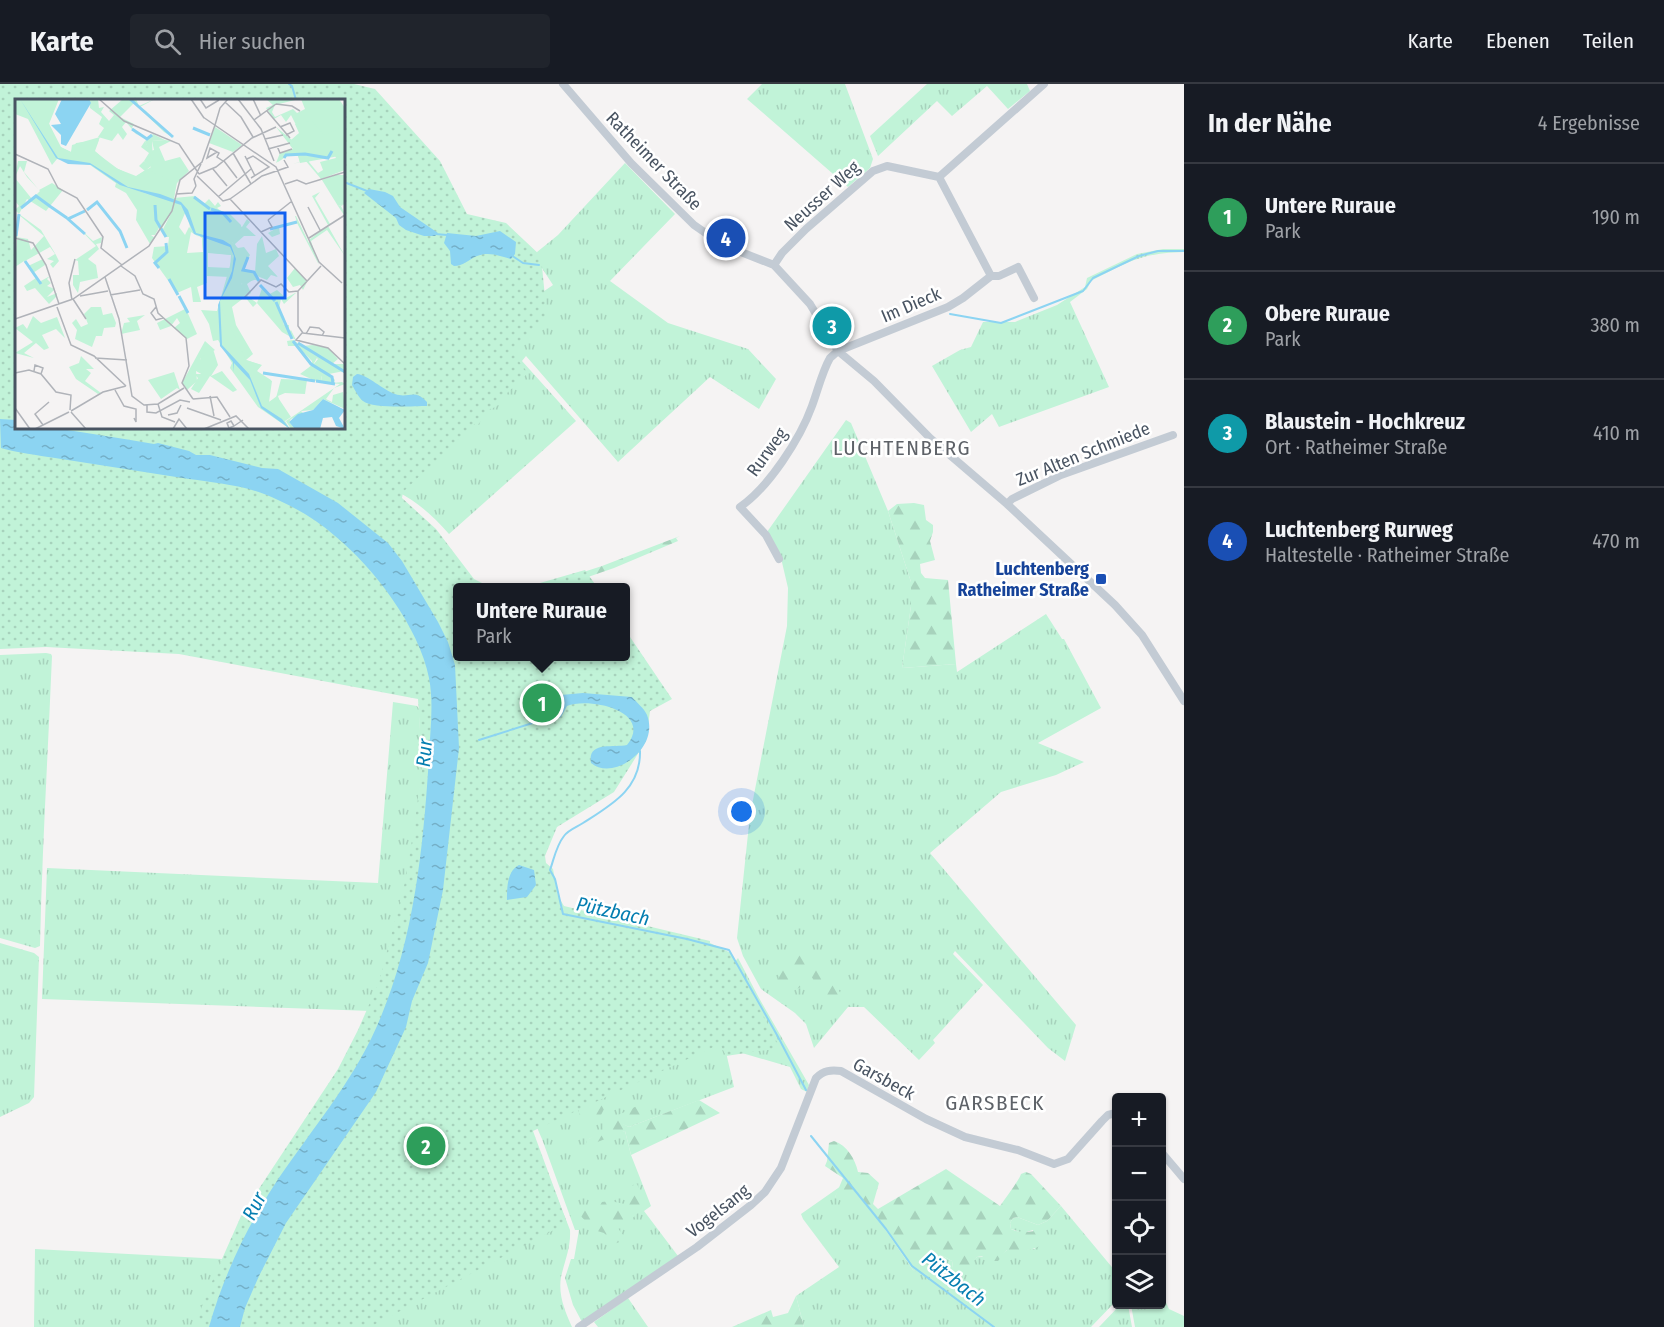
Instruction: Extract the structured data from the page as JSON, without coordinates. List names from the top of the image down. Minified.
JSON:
{"streets":{"street":["Ratheimer Straße","Neusser Weg","Im Dieck","Rurweg","Zur Alten Schmiede","Garsbeck","Vogelsang"]},"crossings":[["Ratheimer Straße","Neusser Weg"],["Ratheimer Straße","Im Dieck"],["Ratheimer Straße","Rurweg"],["Ratheimer Straße","Zur Alten Schmiede"],["Im Dieck","Rurweg"],["Garsbeck","Vogelsang"]],"districts":["LUCHTENBERG","GARSBECK"],"water":["Rur","Pützbach"],"places":{"transit":["Luchtenberg Ratheimer Straße"]},"page":{"header":"Karte","search":"Hier suchen","nav":["Karte","Ebenen","Teilen"],"heading":["In der Nähe","4 Ergebnisse"],"list":[{"mark":"1","name":"Untere Ruraue","note":"Park","value":"190 m"},{"mark":"2","name":"Obere Ruraue","note":"Park","value":"380 m"},{"mark":"3","name":"Blaustein - Hochkreuz","note":"Ort · Ratheimer Straße","value":"410 m"},{"mark":"4","name":"Luchtenberg Rurweg","note":"Haltestelle · Ratheimer Straße","value":"470 m"}],"pins":["4","3","1","2"],"popup":["Untere Ruraue","Park"],"map_buttons":["+","−"]}}
